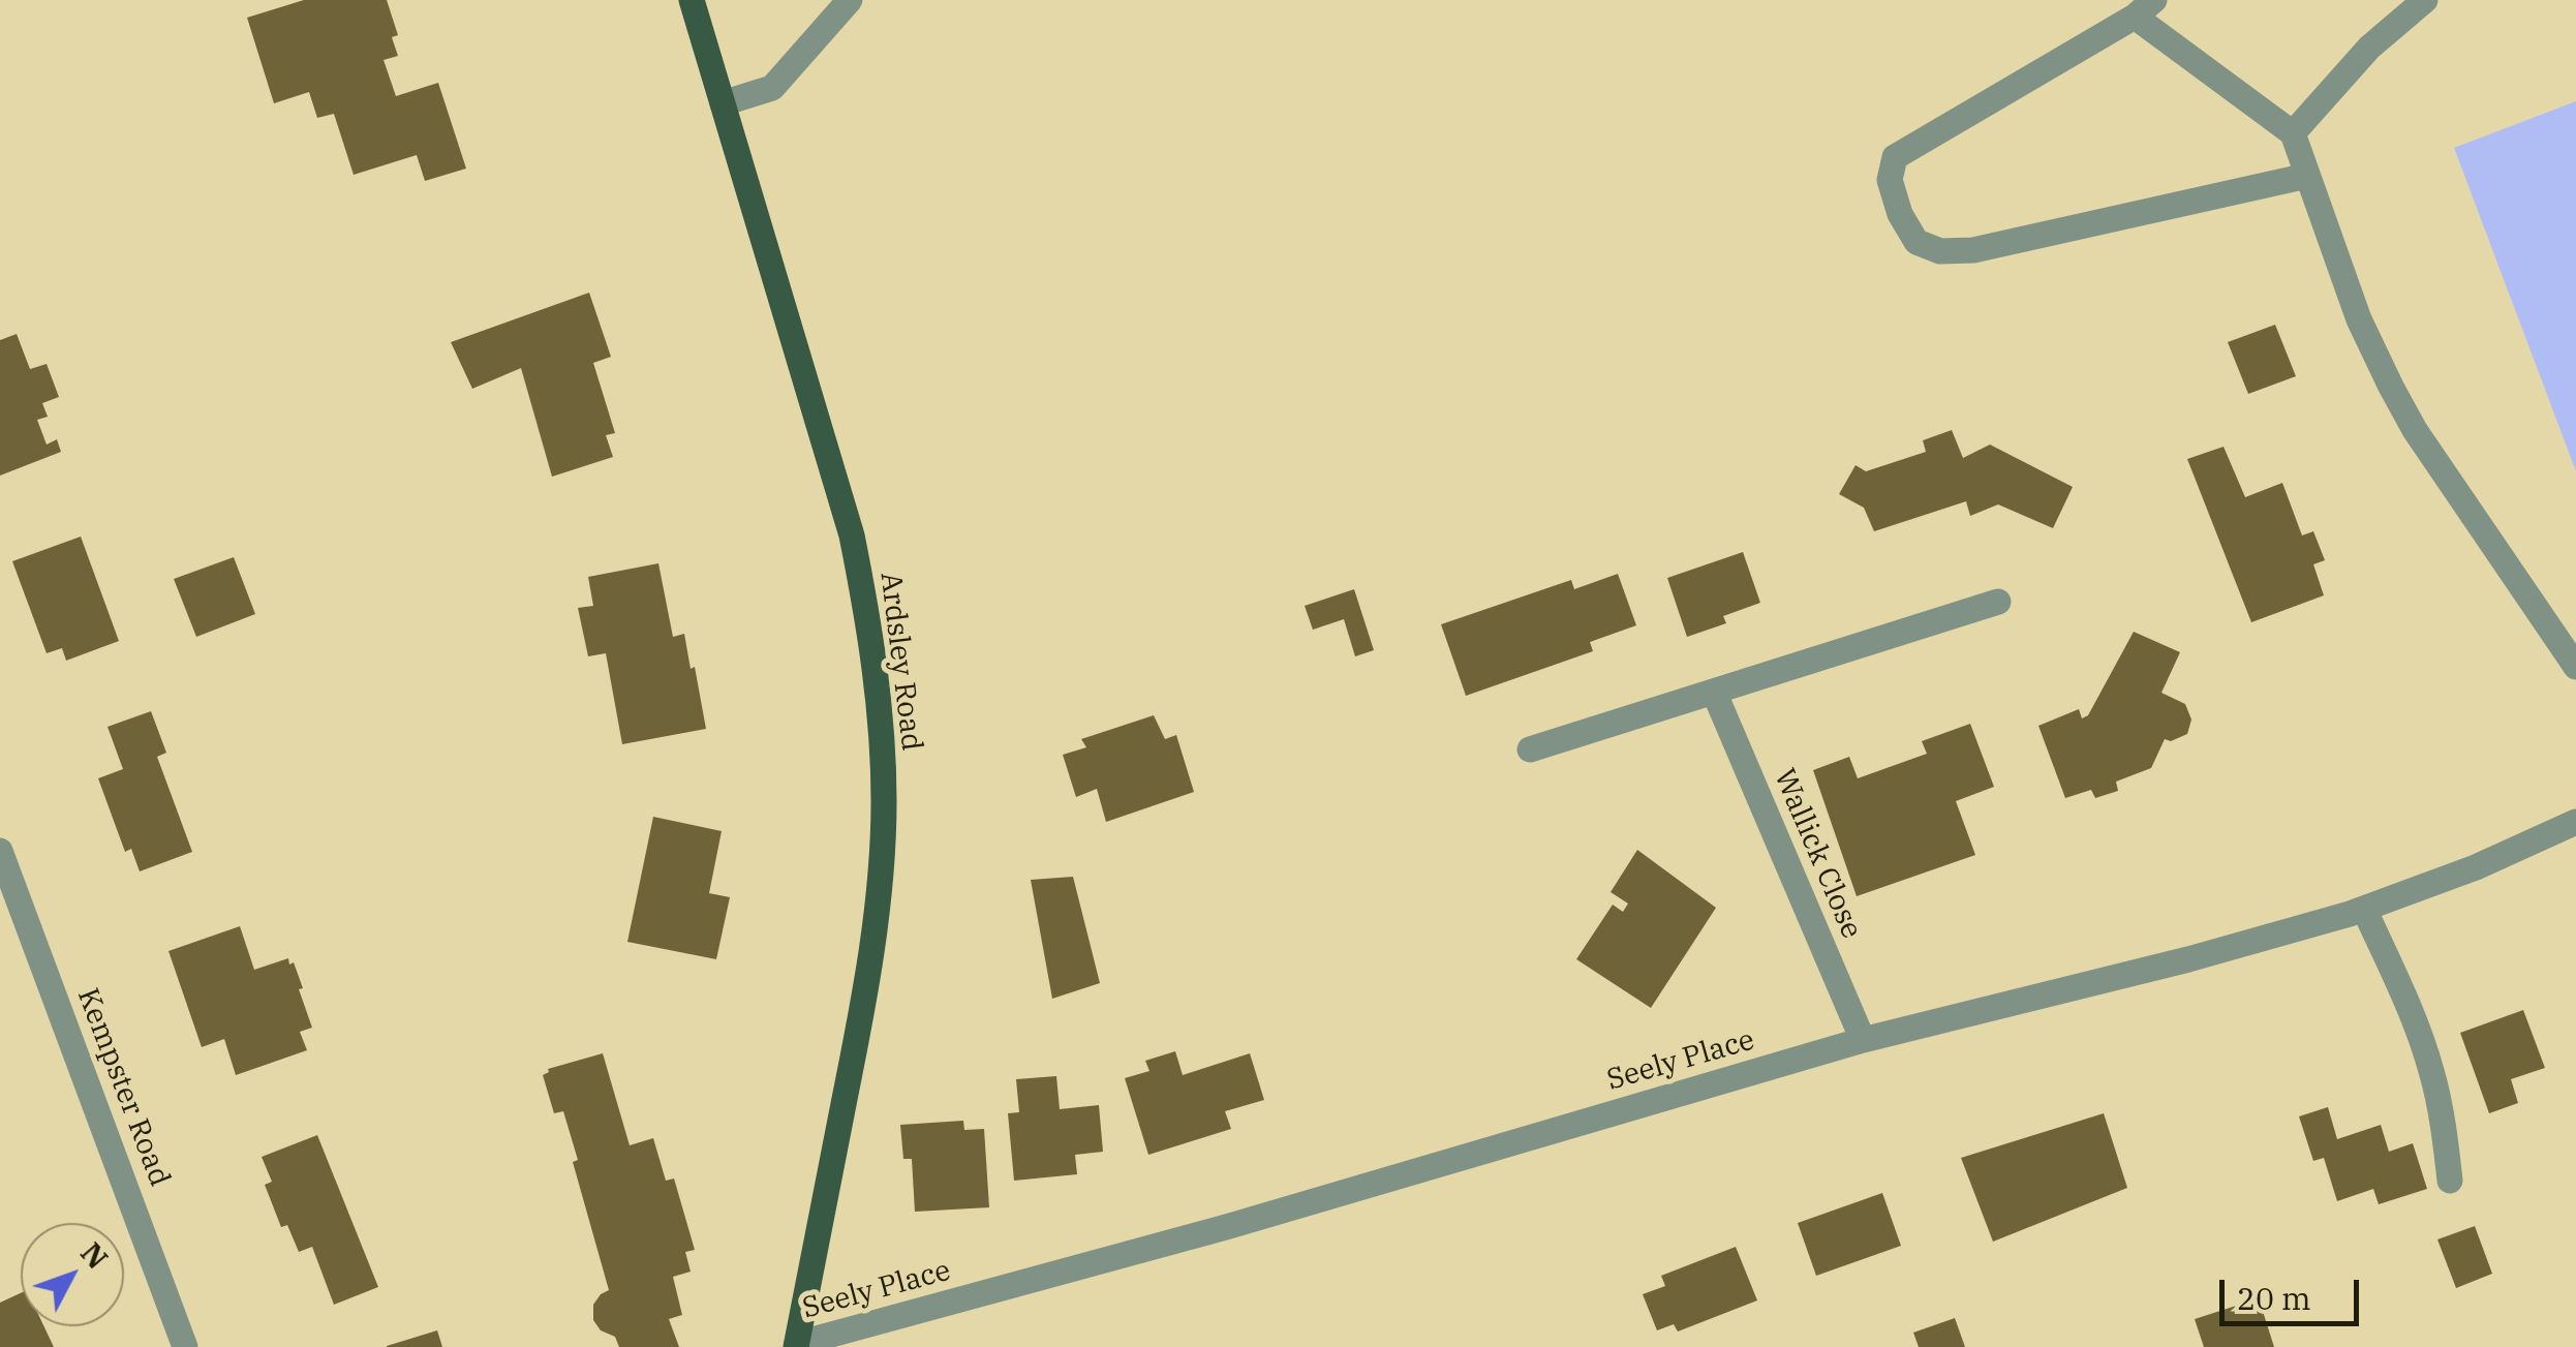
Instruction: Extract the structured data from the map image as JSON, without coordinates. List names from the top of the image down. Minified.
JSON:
{"streets":{"main road":["Ardsley Road"],"street":["Wallick Close","Seely Place","Kempster Road"]},"crossings":[["Ardsley Road","Seely Place"],["Wallick Close","Seely Place"]],"scale_bar":"20 m","north":"top right"}
